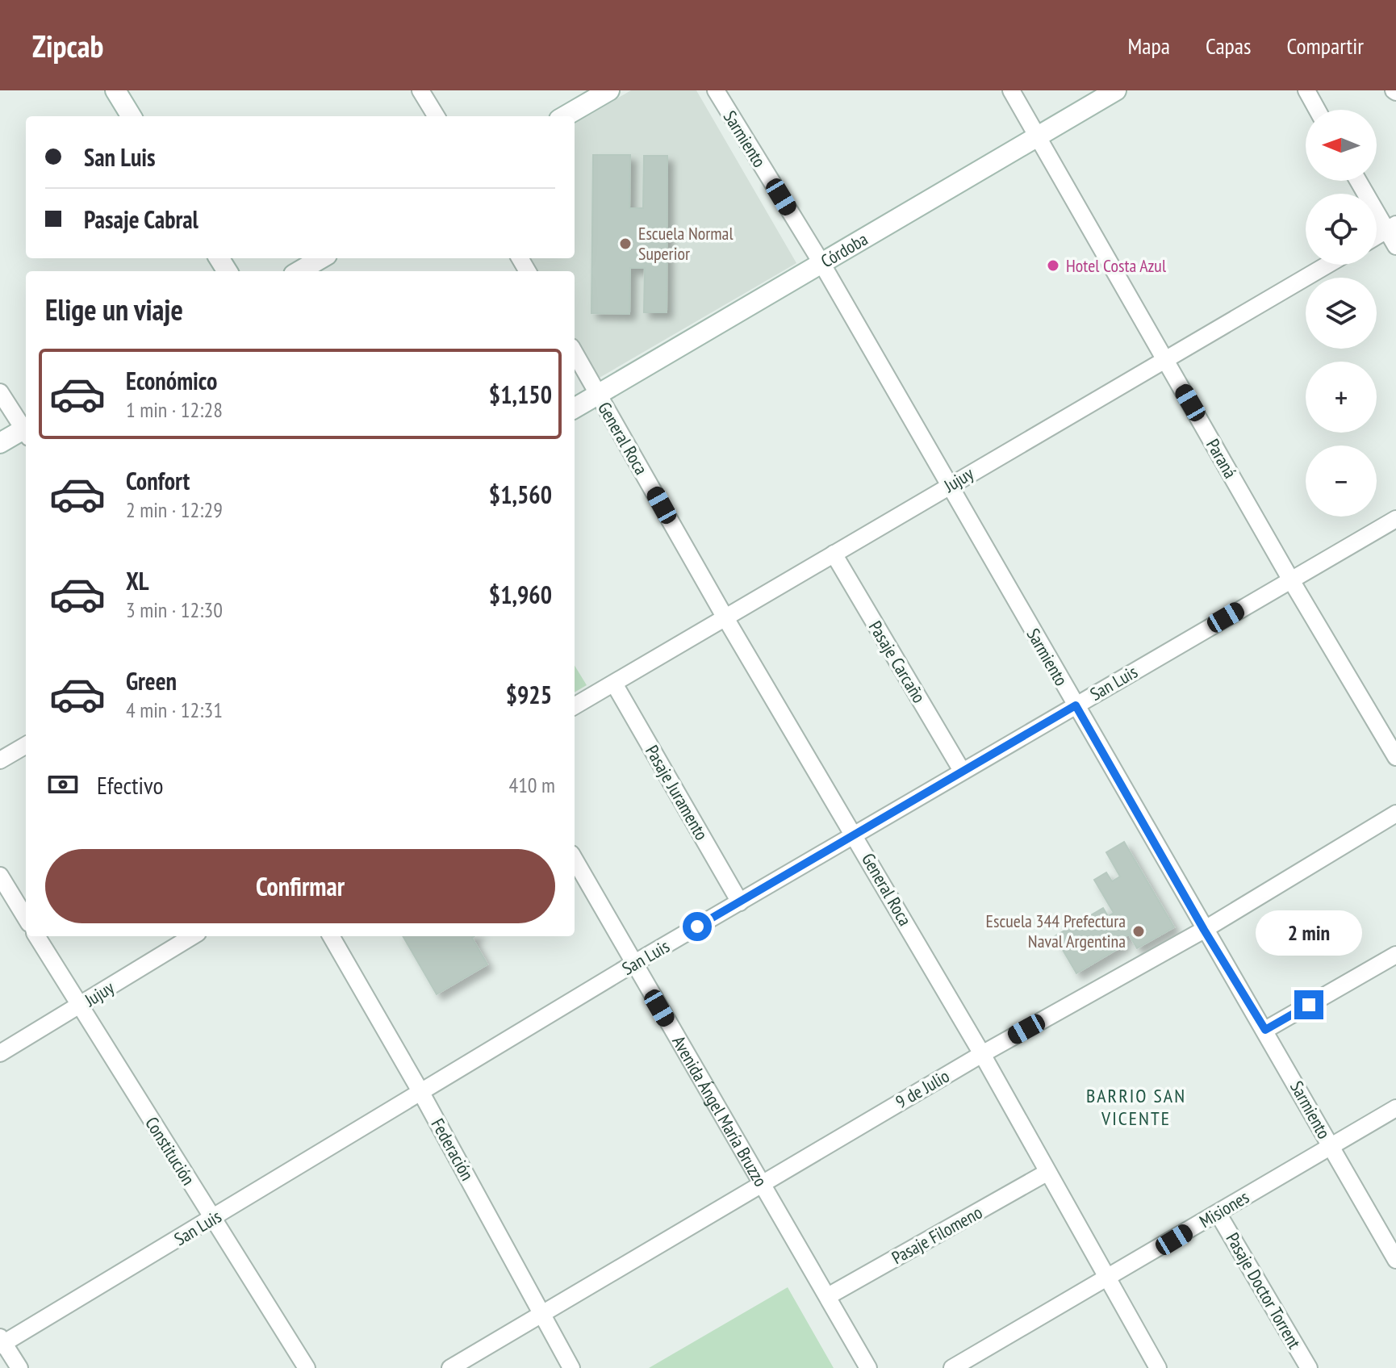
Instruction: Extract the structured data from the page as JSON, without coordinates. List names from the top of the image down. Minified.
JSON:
{"streets":{"street":["Sarmiento","Córdoba","General Roca","Paraná","Jujuy","Pasaje Carcaño","San Luis","Pasaje Juramento","9 de Julio","Avenida Ángel María Bruzzo","Federación","Constitución","Misiones","Pasaje Filomeno","Pasaje Doctor Torrent"]},"crossings":[["Sarmiento","Córdoba"],["Sarmiento","Jujuy"],["Sarmiento","San Luis"],["Sarmiento","9 de Julio"],["Sarmiento","Misiones"],["Córdoba","General Roca"],["Córdoba","Paraná"],["General Roca","Jujuy"],["General Roca","San Luis"],["General Roca","9 de Julio"],["General Roca","Misiones"],["General Roca","Pasaje Filomeno"],["Paraná","Jujuy"],["Paraná","San Luis"],["Jujuy","Pasaje Carcaño"],["Jujuy","Pasaje Juramento"],["Jujuy","Constitución"],["Pasaje Carcaño","San Luis"],["San Luis","Pasaje Juramento"],["San Luis","Avenida Ángel María Bruzzo"],["San Luis","Federación"],["San Luis","Constitución"],["9 de Julio","Avenida Ángel María Bruzzo"],["9 de Julio","Federación"],["Avenida Ángel María Bruzzo","Pasaje Filomeno"],["Misiones","Pasaje Doctor Torrent"]],"districts":["BARRIO SAN VICENTE"],"places":["Escuela Normal Superior","Hotel Costa Azul","Escuela 344 Prefectura Naval Argentina"],"north":"left","page":{"header":"Zipcab","nav":["Mapa","Capas","Compartir"],"map_buttons":["+","−"],"banner":["San Luis","Pasaje Cabral"],"heading":"Elige un viaje","list":[{"name":"Económico","note":"1 min · 12:28","value":"$1,150"},{"name":"Confort","note":"2 min · 12:29","value":"$1,560"},{"name":"XL","note":"3 min · 12:30","value":"$1,960"},{"name":"Green","note":"4 min · 12:31","value":"$925"}],"pay":["Efectivo","410 m"],"buttons":"Confirmar","bubble":"2 min"}}
